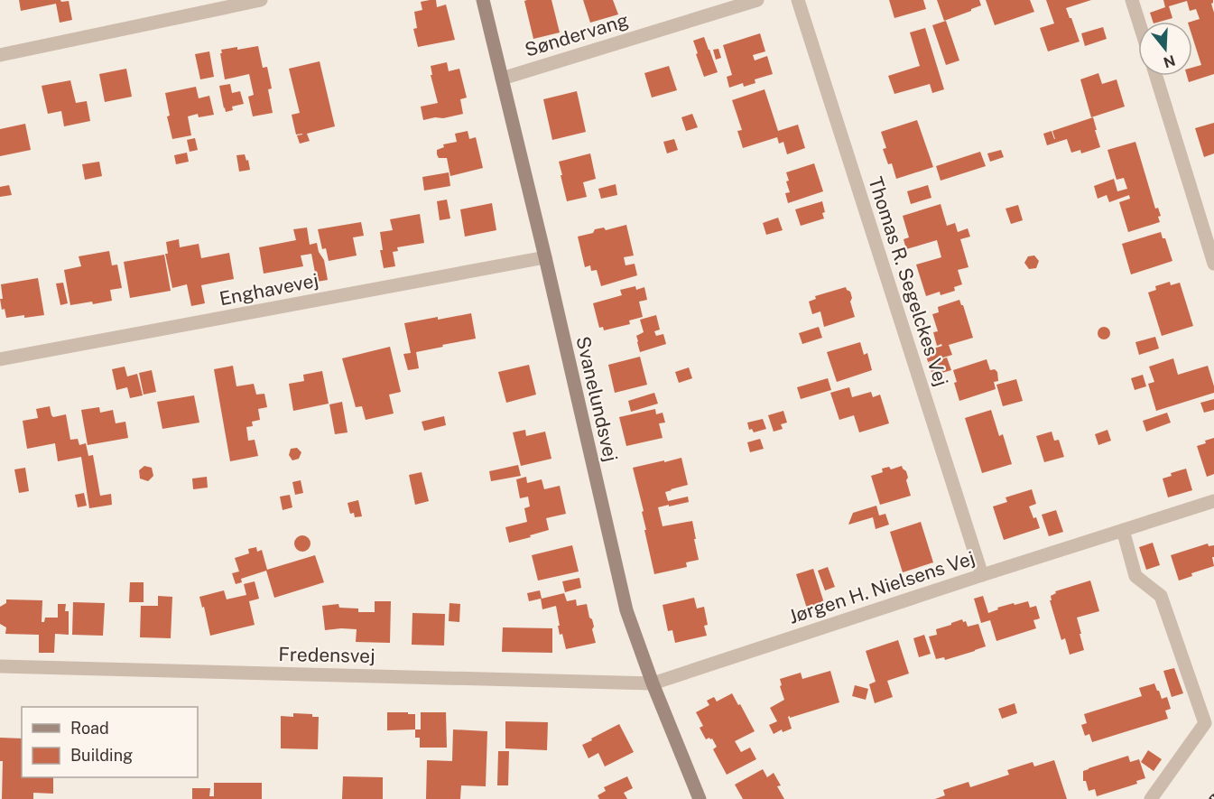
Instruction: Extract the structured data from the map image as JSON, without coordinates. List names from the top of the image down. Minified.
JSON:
{"streets":{"street":["Søndervang","Thomas R. Segelckes Vej","Enghavevej","Svanelundsvej","Jørgen H. Nielsens Vej","Fredensvej"]},"crossings":[["Søndervang","Svanelundsvej"],["Thomas R. Segelckes Vej","Jørgen H. Nielsens Vej"],["Enghavevej","Svanelundsvej"],["Svanelundsvej","Jørgen H. Nielsens Vej"],["Svanelundsvej","Fredensvej"],["Jørgen H. Nielsens Vej","Fredensvej"]],"legend":["Road","Building"],"north":"bottom"}
